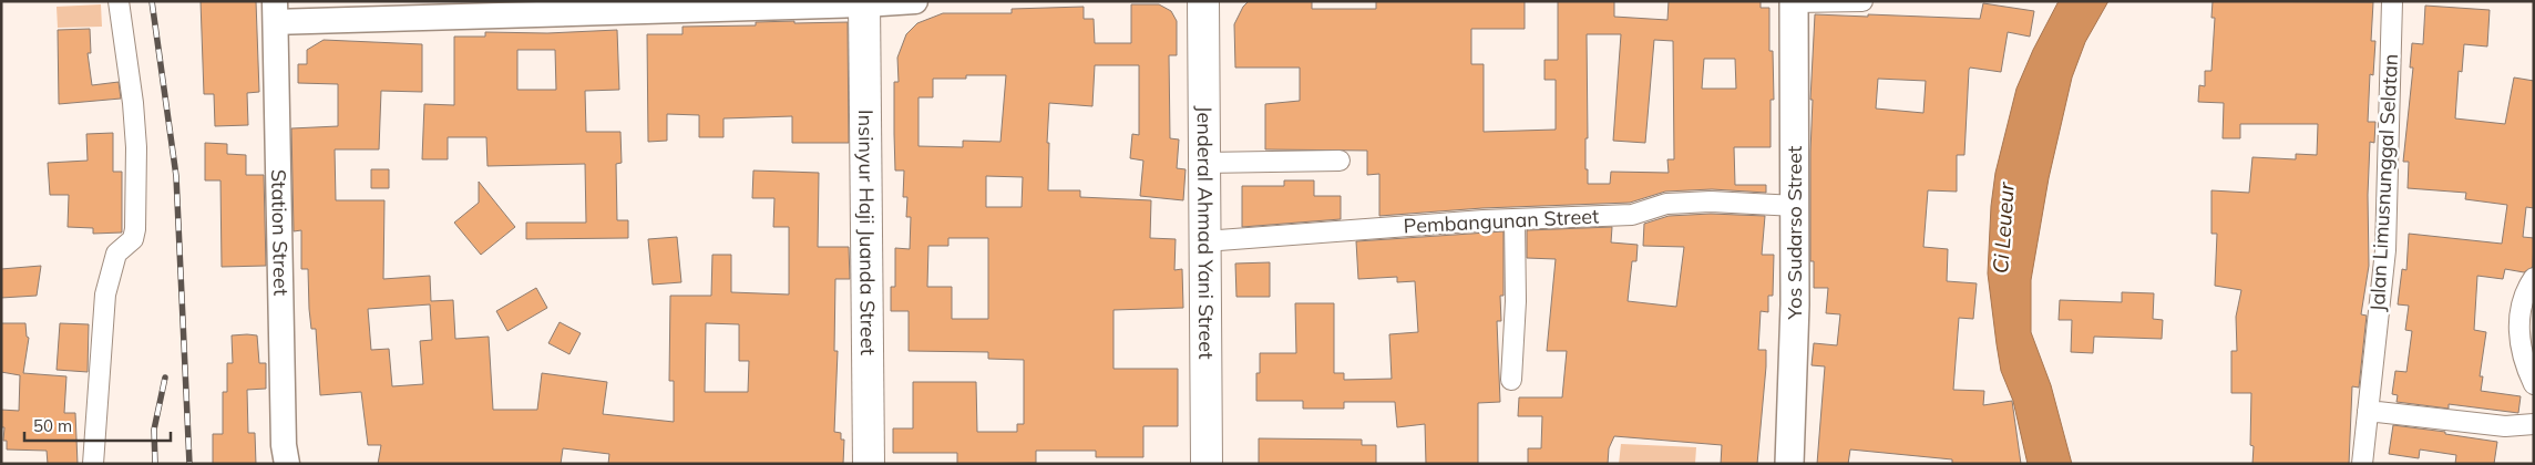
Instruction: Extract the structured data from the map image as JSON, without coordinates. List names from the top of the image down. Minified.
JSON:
{"streets":{"highway":["Insinyur Haji Juanda Street","Jenderal Ahmad Yani Street"],"main road":["Yos Sudarso Street"],"street":["Jalan Limusnunggal Selatan","Pembangunan Street","Station Street"]},"crossings":[["Pembangunan Street","Jenderal Ahmad Yani Street"],["Pembangunan Street","Yos Sudarso Street"]],"water":["Ci Leueur"],"scale_bar":"50 m"}
